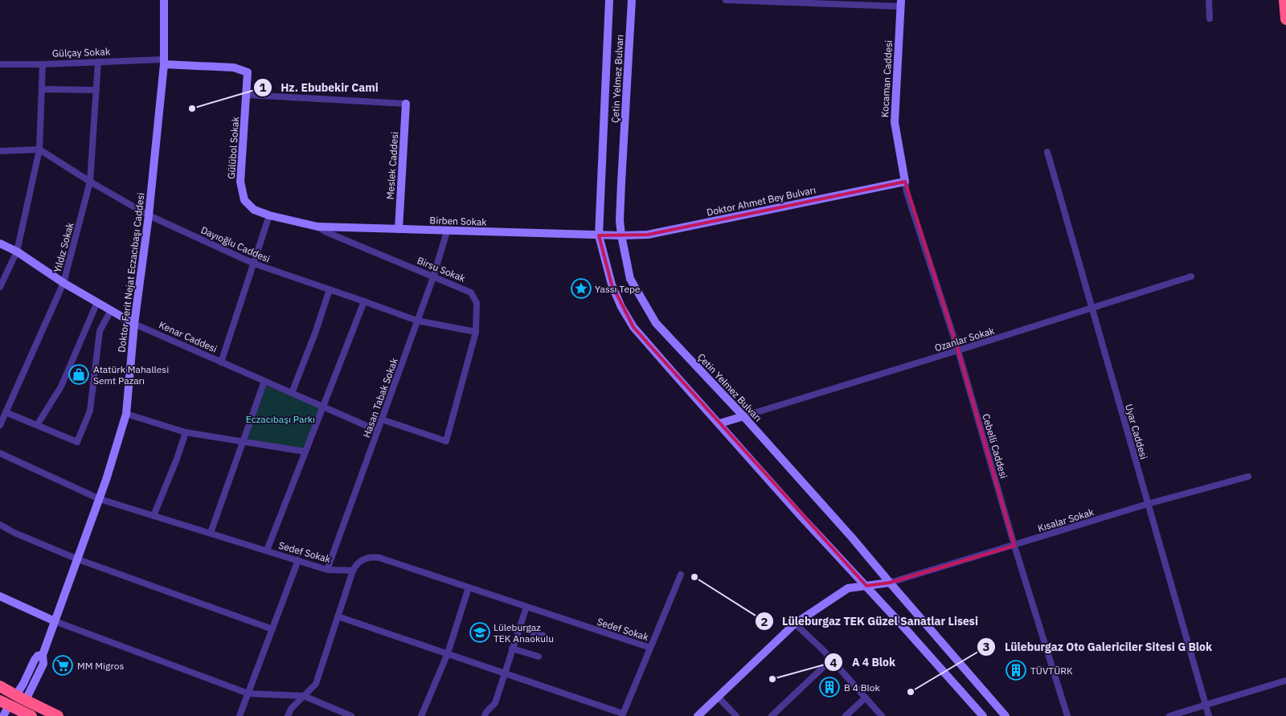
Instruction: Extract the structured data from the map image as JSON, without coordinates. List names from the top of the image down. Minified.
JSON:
{"streets":{"street":["Gülçay Sokak","Çetin Yelmez Bulvarı","Kocaman Caddesi","Gülübol Sokak","Meslek Caddesi","Doktor Ahmet Bey Bulvarı","Birben Sokak","Dayıoğlu Caddesi","Yıldız Sokak","Birsu Sokak","Doktor Ferit Nejat Eczacıbaşı Caddesi","Kenar Caddesi","Ozanlar Sokak","Hasan Tabak Sokak","Uyar Caddesi","Cebelli Caddesi","Kısalar Sokak","Sedef Sokak"]},"crossings":[["Gülçay Sokak","Gülübol Sokak"],["Gülçay Sokak","Yıldız Sokak"],["Gülçay Sokak","Doktor Ferit Nejat Eczacıbaşı Caddesi"],["Çetin Yelmez Bulvarı","Doktor Ahmet Bey Bulvarı"],["Çetin Yelmez Bulvarı","Birben Sokak"],["Çetin Yelmez Bulvarı","Ozanlar Sokak"],["Çetin Yelmez Bulvarı","Kısalar Sokak"],["Kocaman Caddesi","Doktor Ahmet Bey Bulvarı"],["Kocaman Caddesi","Cebelli Caddesi"],["Gülübol Sokak","Birsu Sokak"],["Meslek Caddesi","Birben Sokak"],["Doktor Ahmet Bey Bulvarı","Birben Sokak"],["Doktor Ahmet Bey Bulvarı","Cebelli Caddesi"],["Birben Sokak","Birsu Sokak"],["Birben Sokak","Hasan Tabak Sokak"],["Dayıoğlu Caddesi","Yıldız Sokak"],["Dayıoğlu Caddesi","Birsu Sokak"],["Dayıoğlu Caddesi","Doktor Ferit Nejat Eczacıbaşı Caddesi"],["Dayıoğlu Caddesi","Hasan Tabak Sokak"],["Yıldız Sokak","Kenar Caddesi"],["Birsu Sokak","Hasan Tabak Sokak"],["Doktor Ferit Nejat Eczacıbaşı Caddesi","Kenar Caddesi"],["Doktor Ferit Nejat Eczacıbaşı Caddesi","Sedef Sokak"],["Kenar Caddesi","Hasan Tabak Sokak"],["Ozanlar Sokak","Uyar Caddesi"],["Ozanlar Sokak","Cebelli Caddesi"],["Hasan Tabak Sokak","Sedef Sokak"],["Uyar Caddesi","Kısalar Sokak"],["Cebelli Caddesi","Kısalar Sokak"]],"parks":["Eczacıbaşı Parkı"],"places":{"other":["Hz. Ebubekir Cami","Lüleburgaz TEK Güzel Sanatlar Lisesi","A 4 Blok","Lüleburgaz Oto Galericiler Sitesi G Blok"],"place":["Yassı Tepe"],"shop":["Atatürk Mahallesi Semt Pazarı"],"school or university":["Lüleburgaz TEK Anaokulu"],"supermarket":["MM Migros"],"building":["TÜVTÜRK","B 4 Blok"]}}
